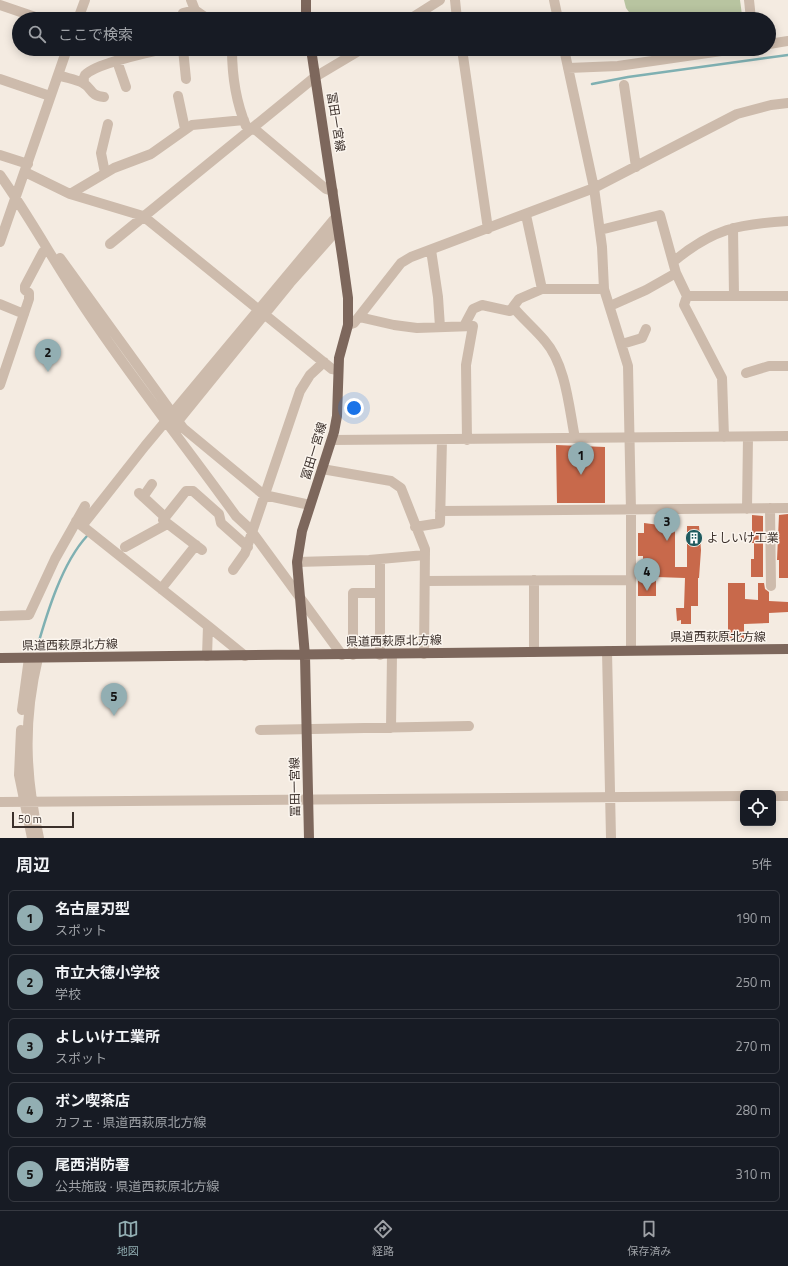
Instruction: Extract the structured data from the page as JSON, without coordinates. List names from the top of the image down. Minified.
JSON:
{"streets":{"main road":["冨田一宮線","県道西萩原北方線"]},"crossings":[["冨田一宮線","県道西萩原北方線"]],"places":{"building":["よしいけ工業"]},"scale_bar":"50 m","page":{"search":"ここで検索","pins":["2","1","3","4","5"],"scale":"50 m","heading":["周辺","5件"],"list":[{"mark":"1","name":"名古屋刃型","note":"スポット","value":"190 m"},{"mark":"2","name":"市立大徳小学校","note":"学校","value":"250 m"},{"mark":"3","name":"よしいけ工業所","note":"スポット","value":"270 m"},{"mark":"4","name":"ボン喫茶店","note":"カフェ · 県道西萩原北方線","value":"280 m"},{"mark":"5","name":"尾西消防署","note":"公共施設 · 県道西萩原北方線","value":"310 m"}],"nav":["地図","経路","保存済み"]}}
